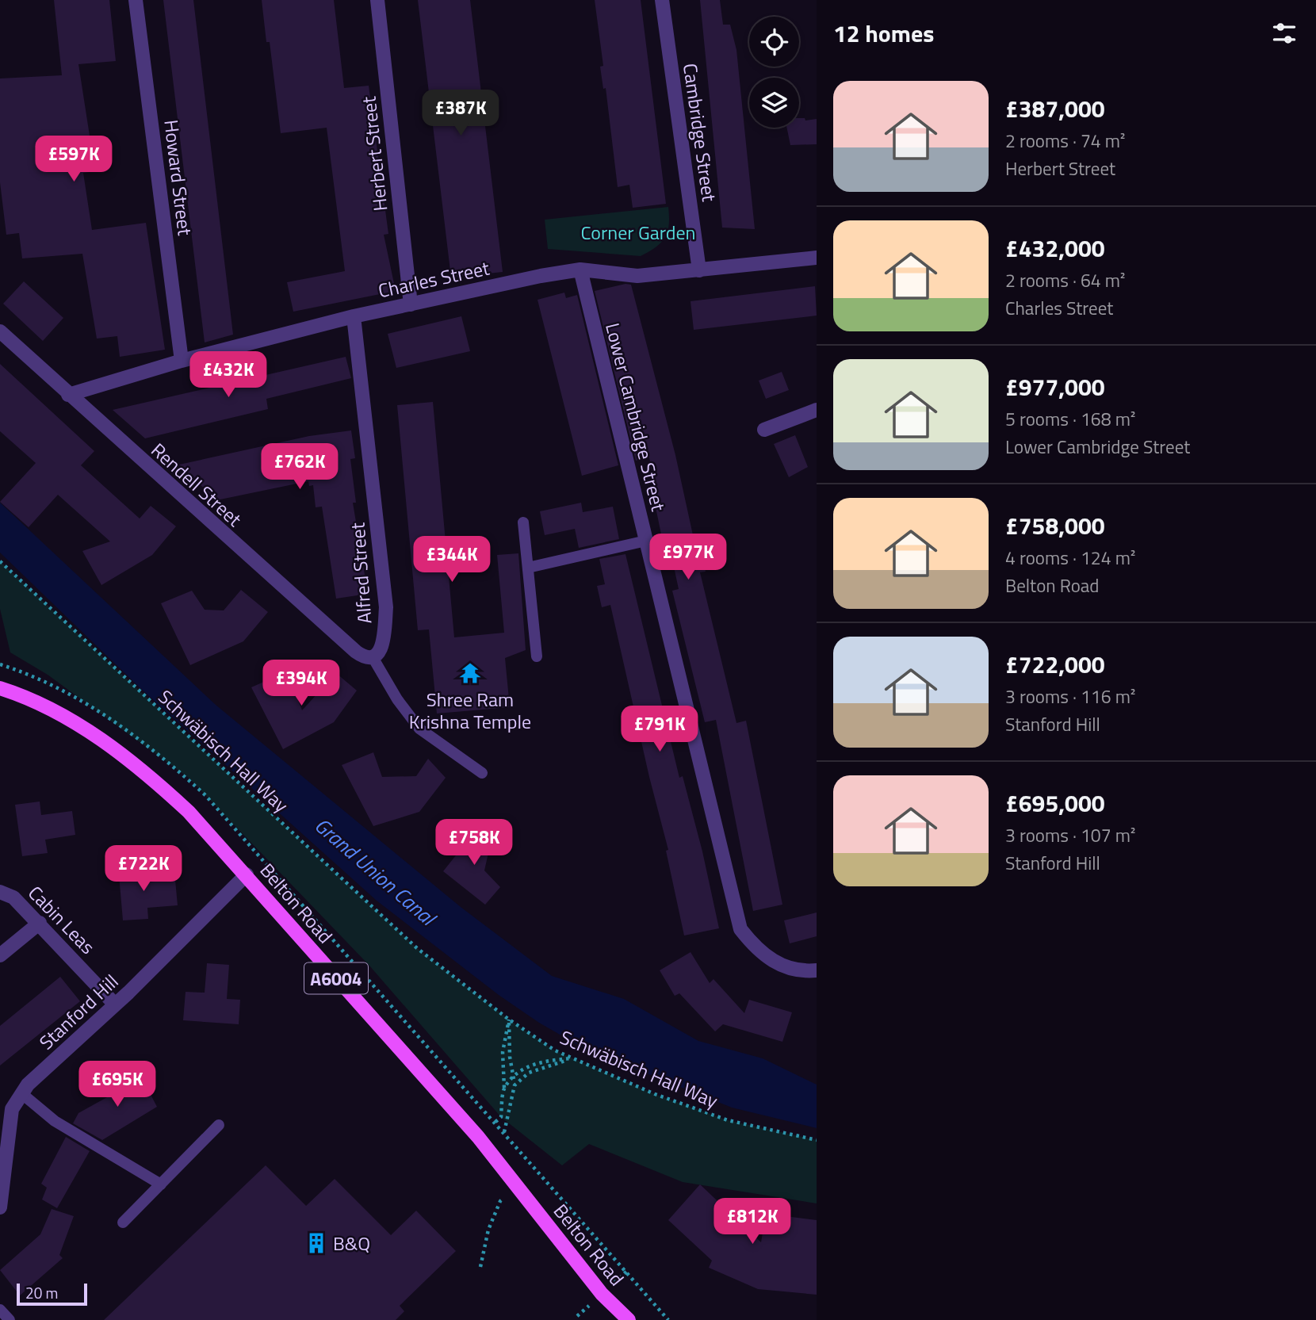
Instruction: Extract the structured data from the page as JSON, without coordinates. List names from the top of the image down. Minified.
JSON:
{"streets":{"main road":["Belton Road","A6004"],"street":["Cambridge Street","Herbert Street","Howard Street","Charles Street","Lower Cambridge Street","Rendell Street","Alfred Street","Cabin Leas","Stanford Hill"],"path":["Schwäbisch Hall Way"]},"crossings":[["Cambridge Street","Charles Street"],["Herbert Street","Charles Street"],["Howard Street","Charles Street"],["Charles Street","Lower Cambridge Street"],["Charles Street","Rendell Street"],["Charles Street","Alfred Street"],["Rendell Street","Alfred Street"],["Belton Road","Stanford Hill"],["Cabin Leas","Stanford Hill"]],"water":["Grand Union Canal"],"parks":["Corner Garden"],"places":{"temple":["Shree Ram Krishna Temple"],"building":["B&Q"]},"scale_bar":"20 m","page":{"heading":"12 homes","list":[{"name":"£387,000","note":"2 rooms · 74 m² · Herbert Street"},{"name":"£432,000","note":"2 rooms · 64 m² · Charles Street"},{"name":"£977,000","note":"5 rooms · 168 m² · Lower Cambridge Street"},{"name":"£758,000","note":"4 rooms · 124 m² · Belton Road"},{"name":"£722,000","note":"3 rooms · 116 m² · Stanford Hill"},{"name":"£695,000","note":"3 rooms · 107 m² · Stanford Hill"}],"price":["£387K","£597K","£432K","£762K","£977K","£344K","£394K","£791K","£758K","£722K","£695K","£812K"],"scale":"20 m"}}
